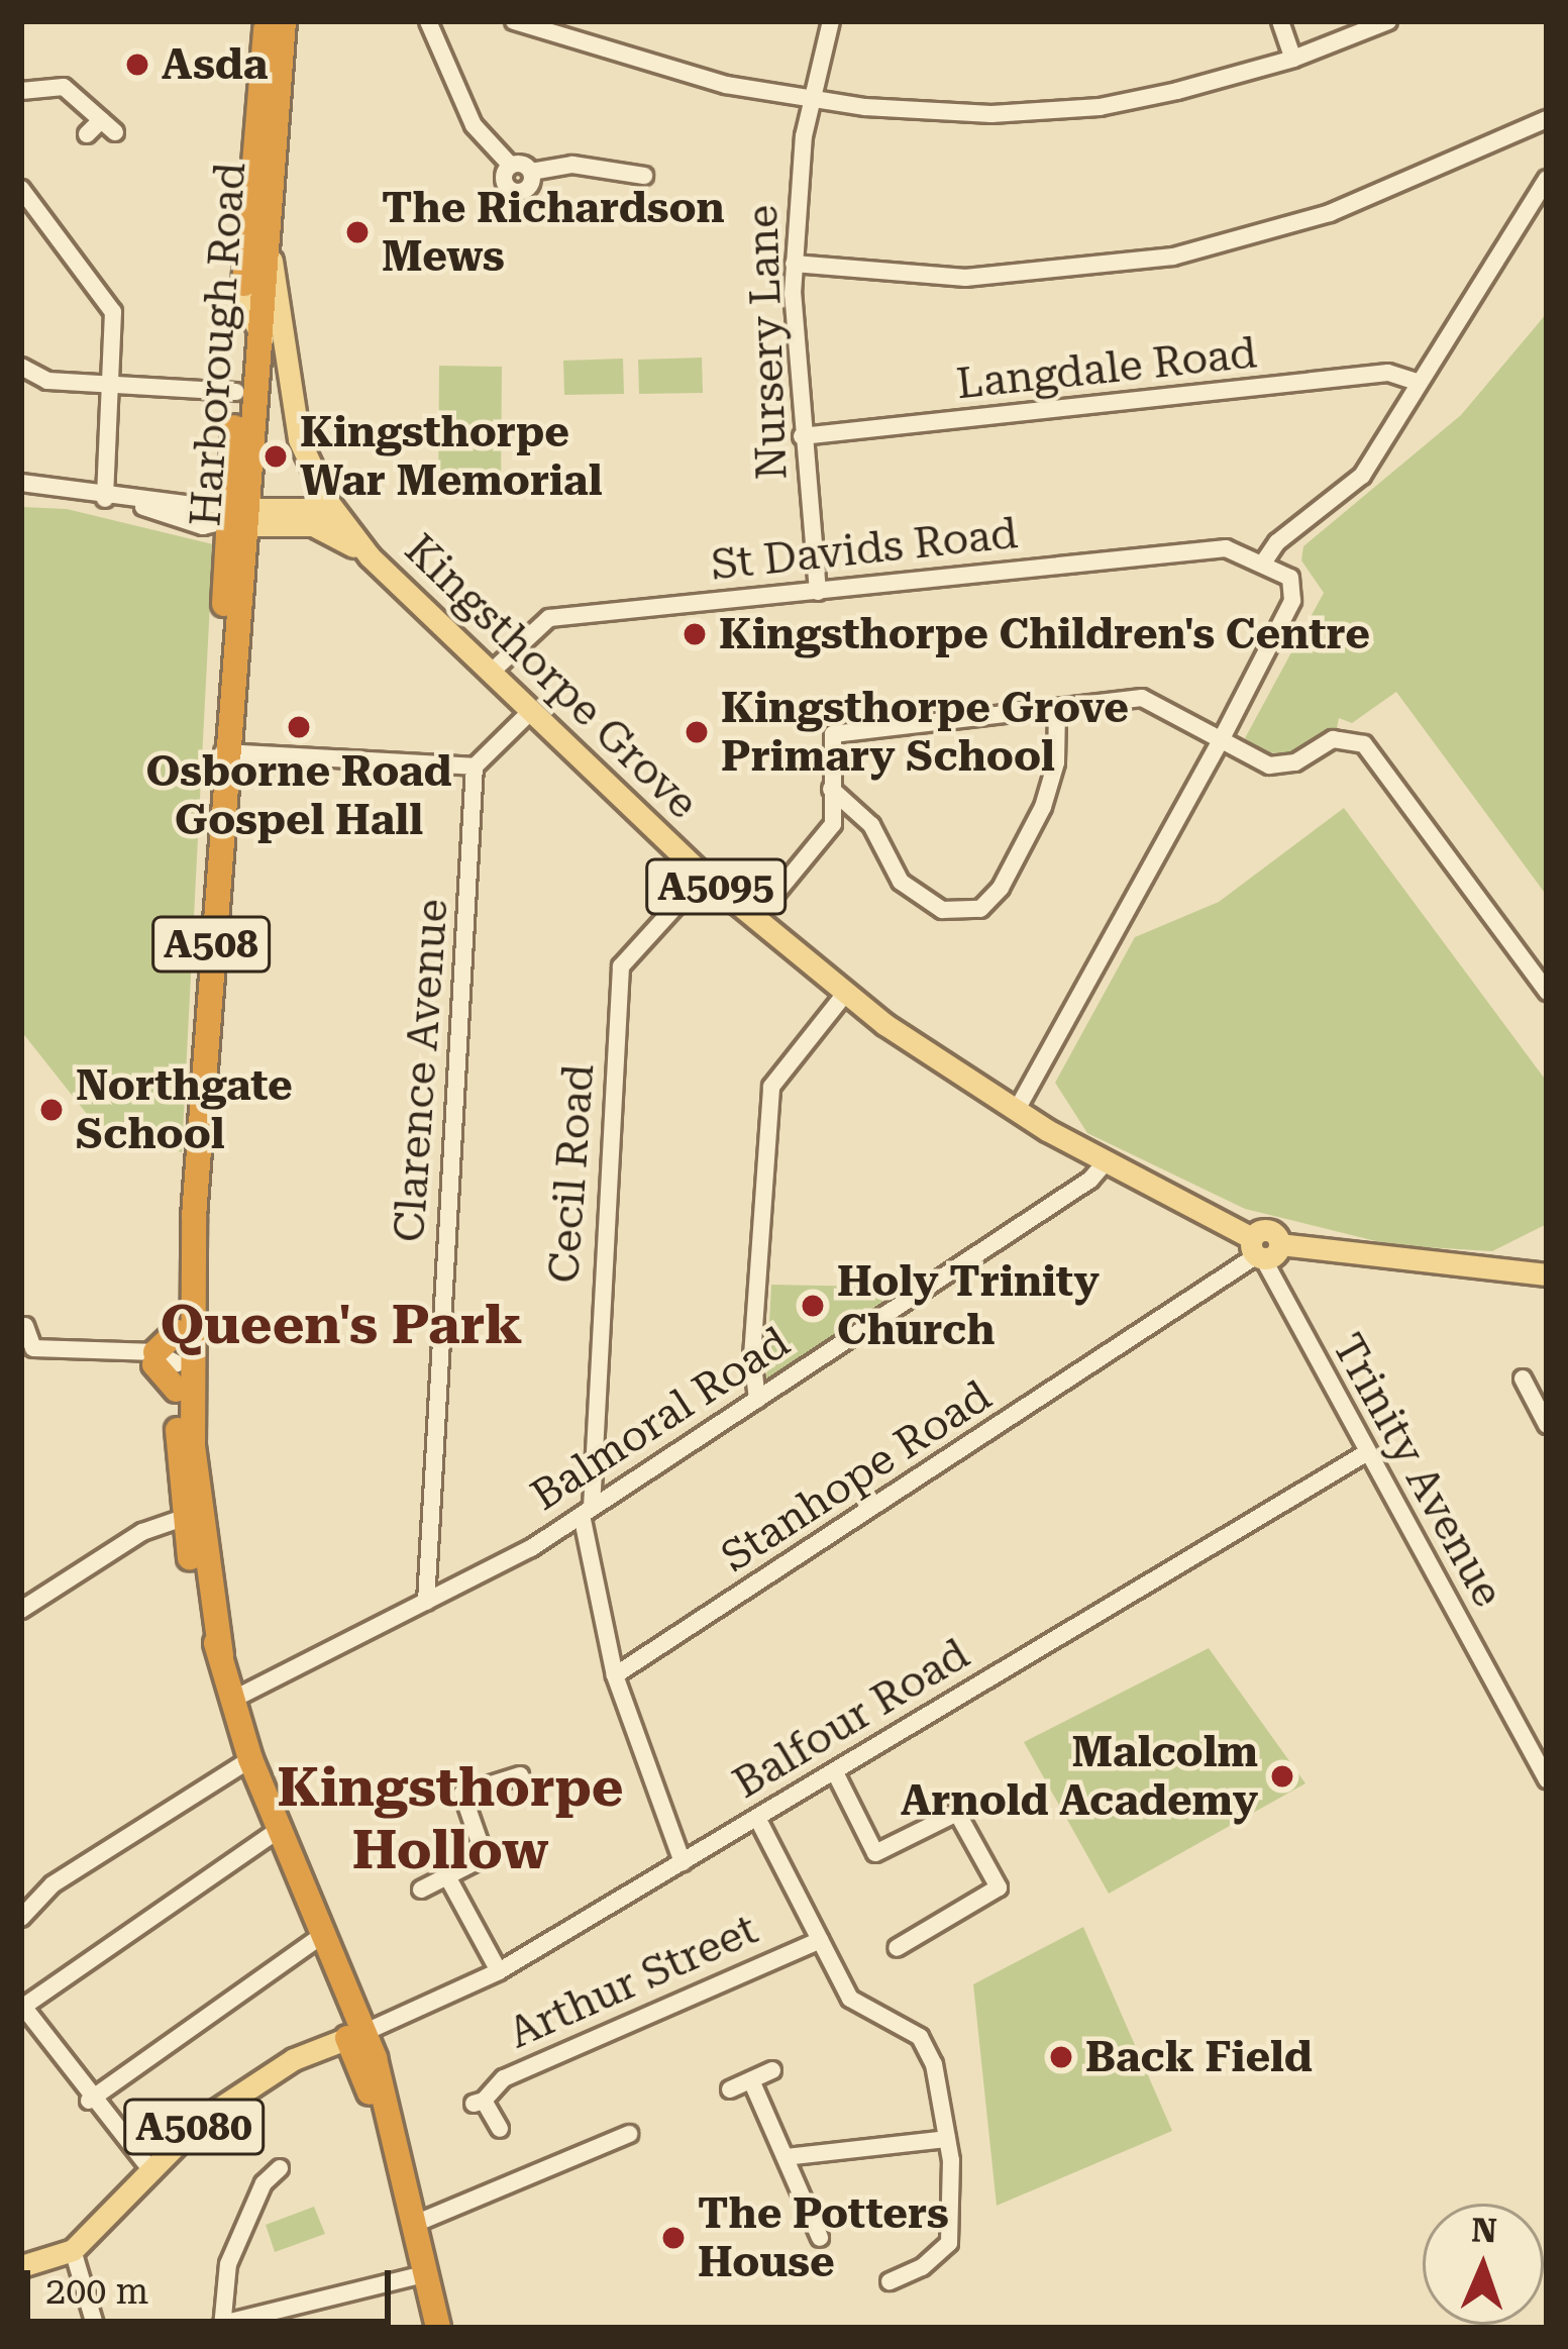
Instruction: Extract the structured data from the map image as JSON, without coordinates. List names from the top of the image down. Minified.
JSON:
{"streets":{"highway":["Harborough Road","A508"],"main road":["Kingsthorpe Grove","A5095","A5080"],"street":["Nursery Lane","Langdale Road","St Davids Road","Clarence Avenue","Cecil Road","Balmoral Road","Trinity Avenue","Stanhope Road","Balfour Road","Arthur Street"]},"crossings":[["Nursery Lane","Langdale Road"],["Nursery Lane","St Davids Road"],["Harborough Road","Kingsthorpe Grove"],["Harborough Road","A5095"],["Harborough Road","A508"],["St Davids Road","Kingsthorpe Grove"],["Kingsthorpe Grove","A5095"],["Kingsthorpe Grove","Cecil Road"],["Kingsthorpe Grove","Balmoral Road"],["Kingsthorpe Grove","Trinity Avenue"],["Kingsthorpe Grove","Stanhope Road"],["A5095","Trinity Avenue"],["A5095","Stanhope Road"],["A508","Balmoral Road"],["A508","Balfour Road"],["A508","A5080"],["Clarence Avenue","Balmoral Road"],["Cecil Road","Balmoral Road"],["Cecil Road","Stanhope Road"],["Cecil Road","Balfour Road"],["Trinity Avenue","Stanhope Road"],["Trinity Avenue","Balfour Road"],["Balfour Road","A5080"]],"districts":["Queen's Park","Kingsthorpe Hollow"],"places":["Asda","The Richardson Mews","Kingsthorpe War Memorial","Kingsthorpe Children's Centre","Osborne Road Gospel Hall","Kingsthorpe Grove Primary School","Northgate School","Holy Trinity Church","Malcolm Arnold Academy","Back Field","The Potters House"],"scale_bar":"200 m","north":"top"}
